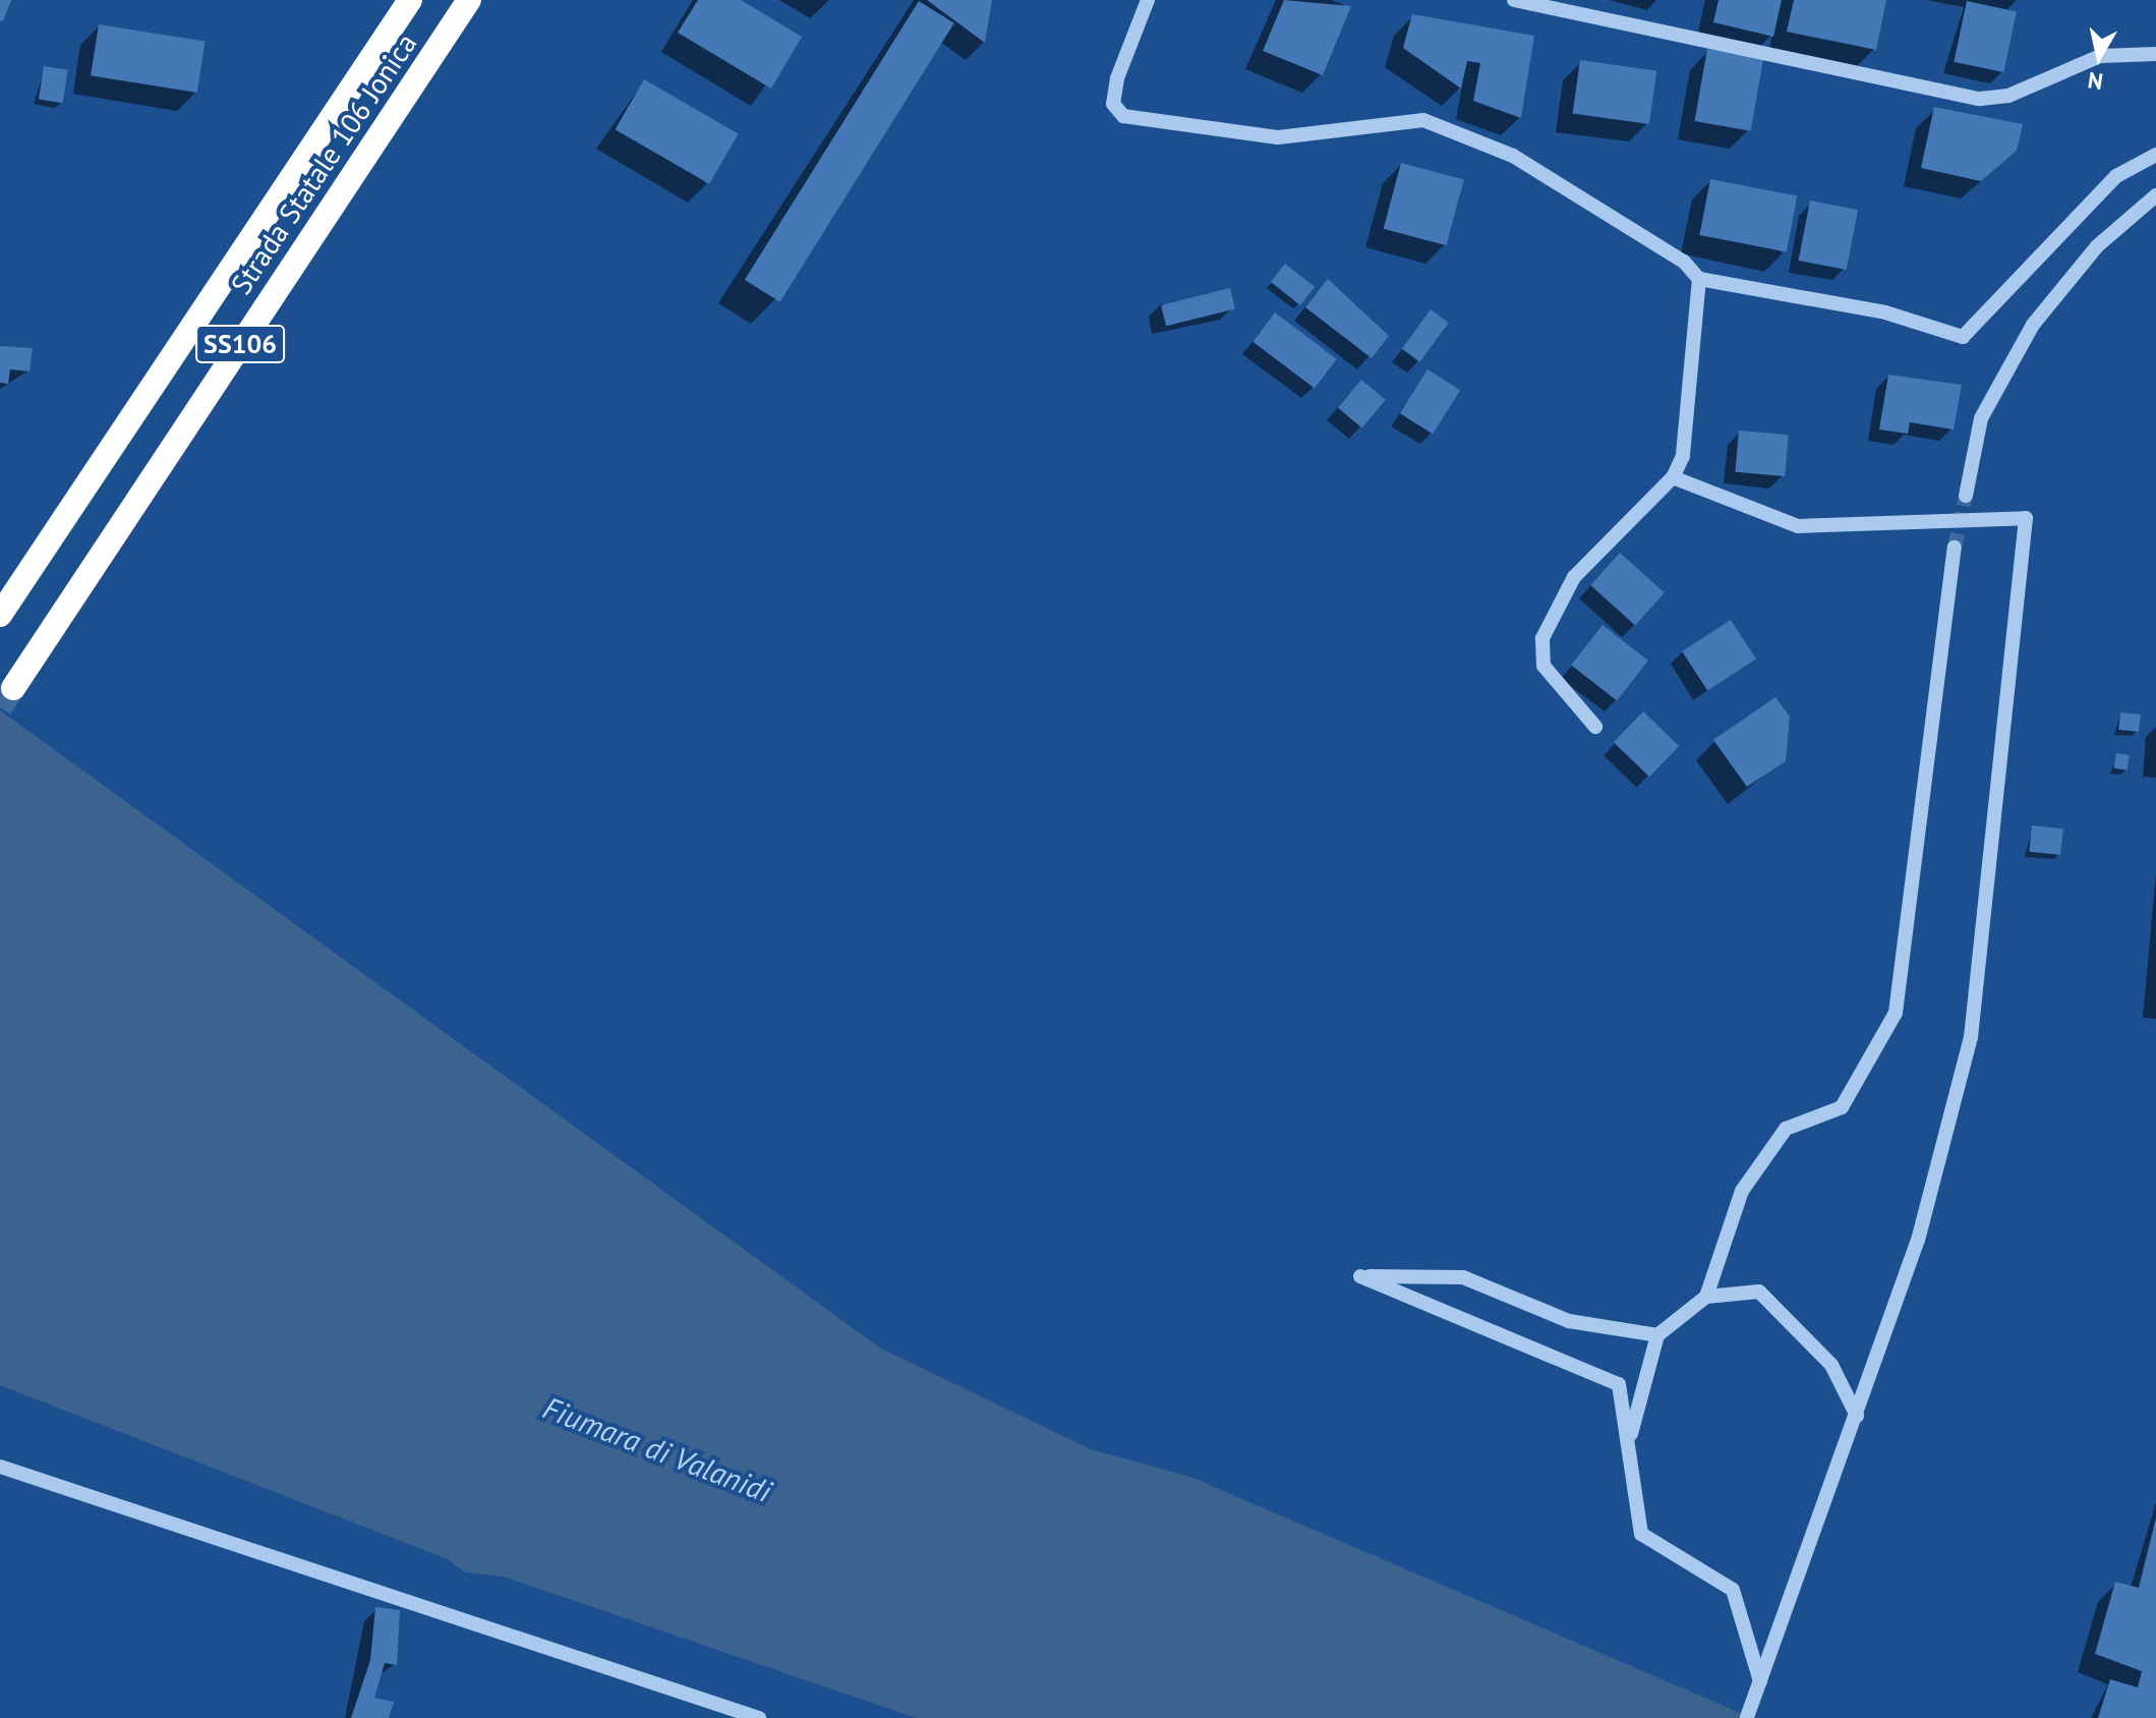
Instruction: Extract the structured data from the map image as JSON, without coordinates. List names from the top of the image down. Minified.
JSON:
{"streets":{"highway":["Strada Statale 106 Jonica","SS106"]},"water":["Fiumara di Valanidi"],"north":"bottom"}
